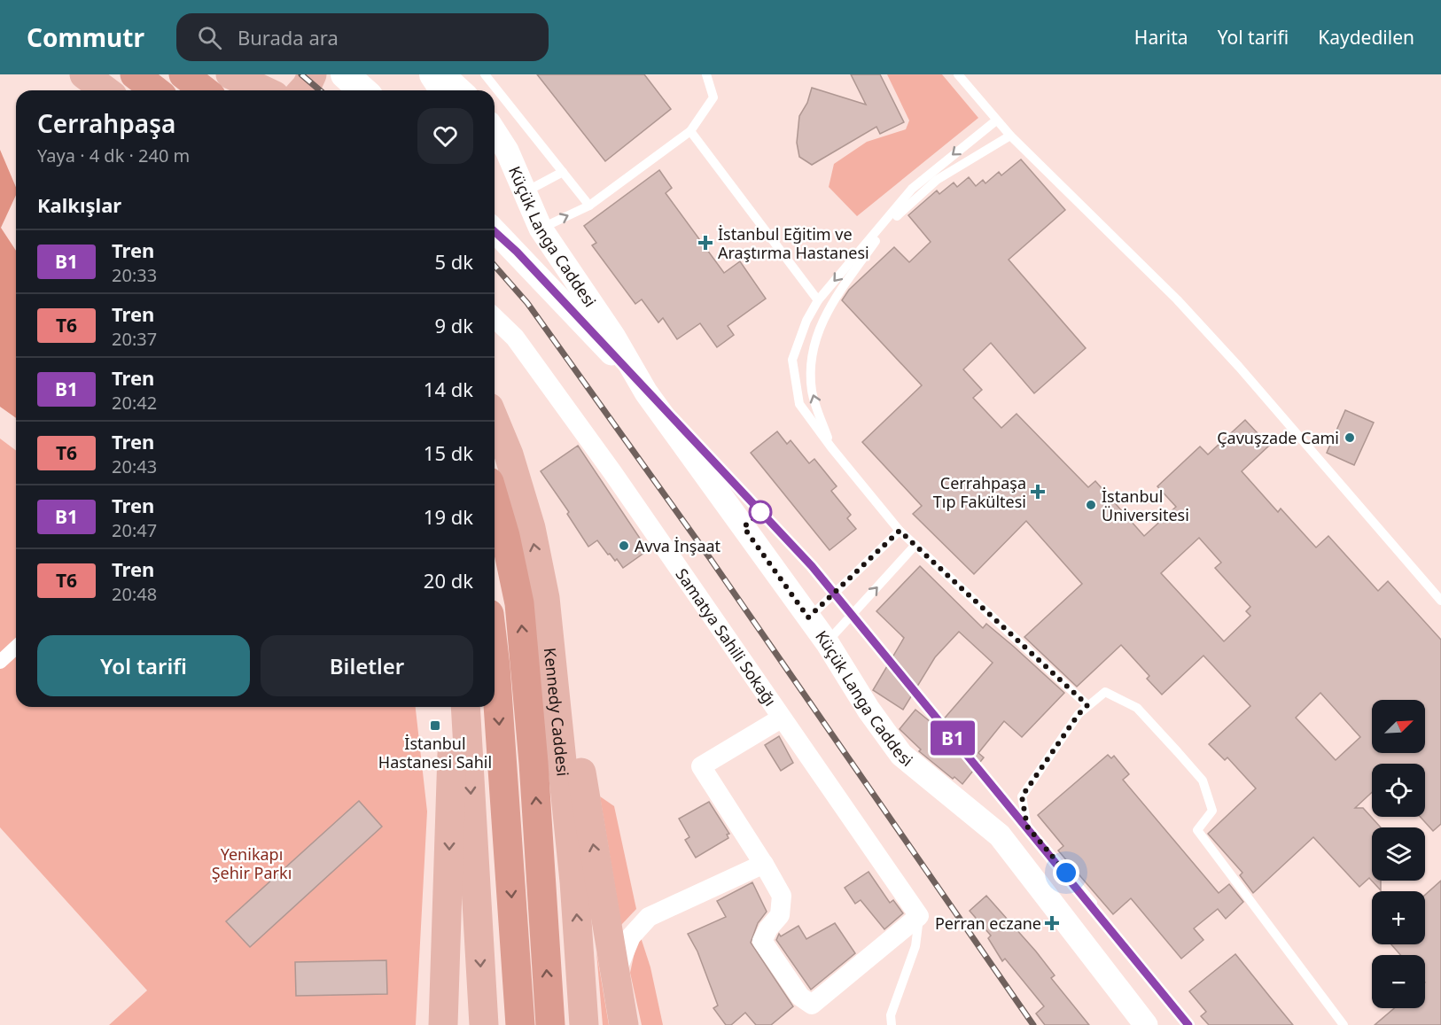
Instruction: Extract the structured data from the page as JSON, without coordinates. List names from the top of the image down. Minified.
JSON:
{"streets":{"main road":["Kennedy Caddesi"],"street":["Küçük Langa Caddesi","Samatya Sahili Sokağı"]},"parks":["Yenikapı Şehir Parkı"],"places":{"health":["İstanbul Eğitim ve Araştırma Hastanesi","Cerrahpaşa Tıp Fakültesi","Perran eczane"],"other":["Çavuşzade Cami","İstanbul Üniversitesi","Avva İnşaat"],"transit":["İstanbul Hastanesi Sahil"]},"north":"top right","page":{"header":"Commutr","search":"Burada ara","nav":["Harita","Yol tarifi","Kaydedilen"],"on_map":"B1","heading":[["Cerrahpaşa","Yaya · 4 dk · 240 m"],"Kalkışlar"],"list":[{"mark":"B1","name":"Tren","note":"20:33","value":"5 dk"},{"mark":"T6","name":"Tren","note":"20:37","value":"9 dk"},{"mark":"B1","name":"Tren","note":"20:42","value":"14 dk"},{"mark":"T6","name":"Tren","note":"20:43","value":"15 dk"},{"mark":"B1","name":"Tren","note":"20:47","value":"19 dk"},{"mark":"T6","name":"Tren","note":"20:48","value":"20 dk"}],"buttons":["Yol tarifi","Biletler"],"map_buttons":["+","−"]}}
